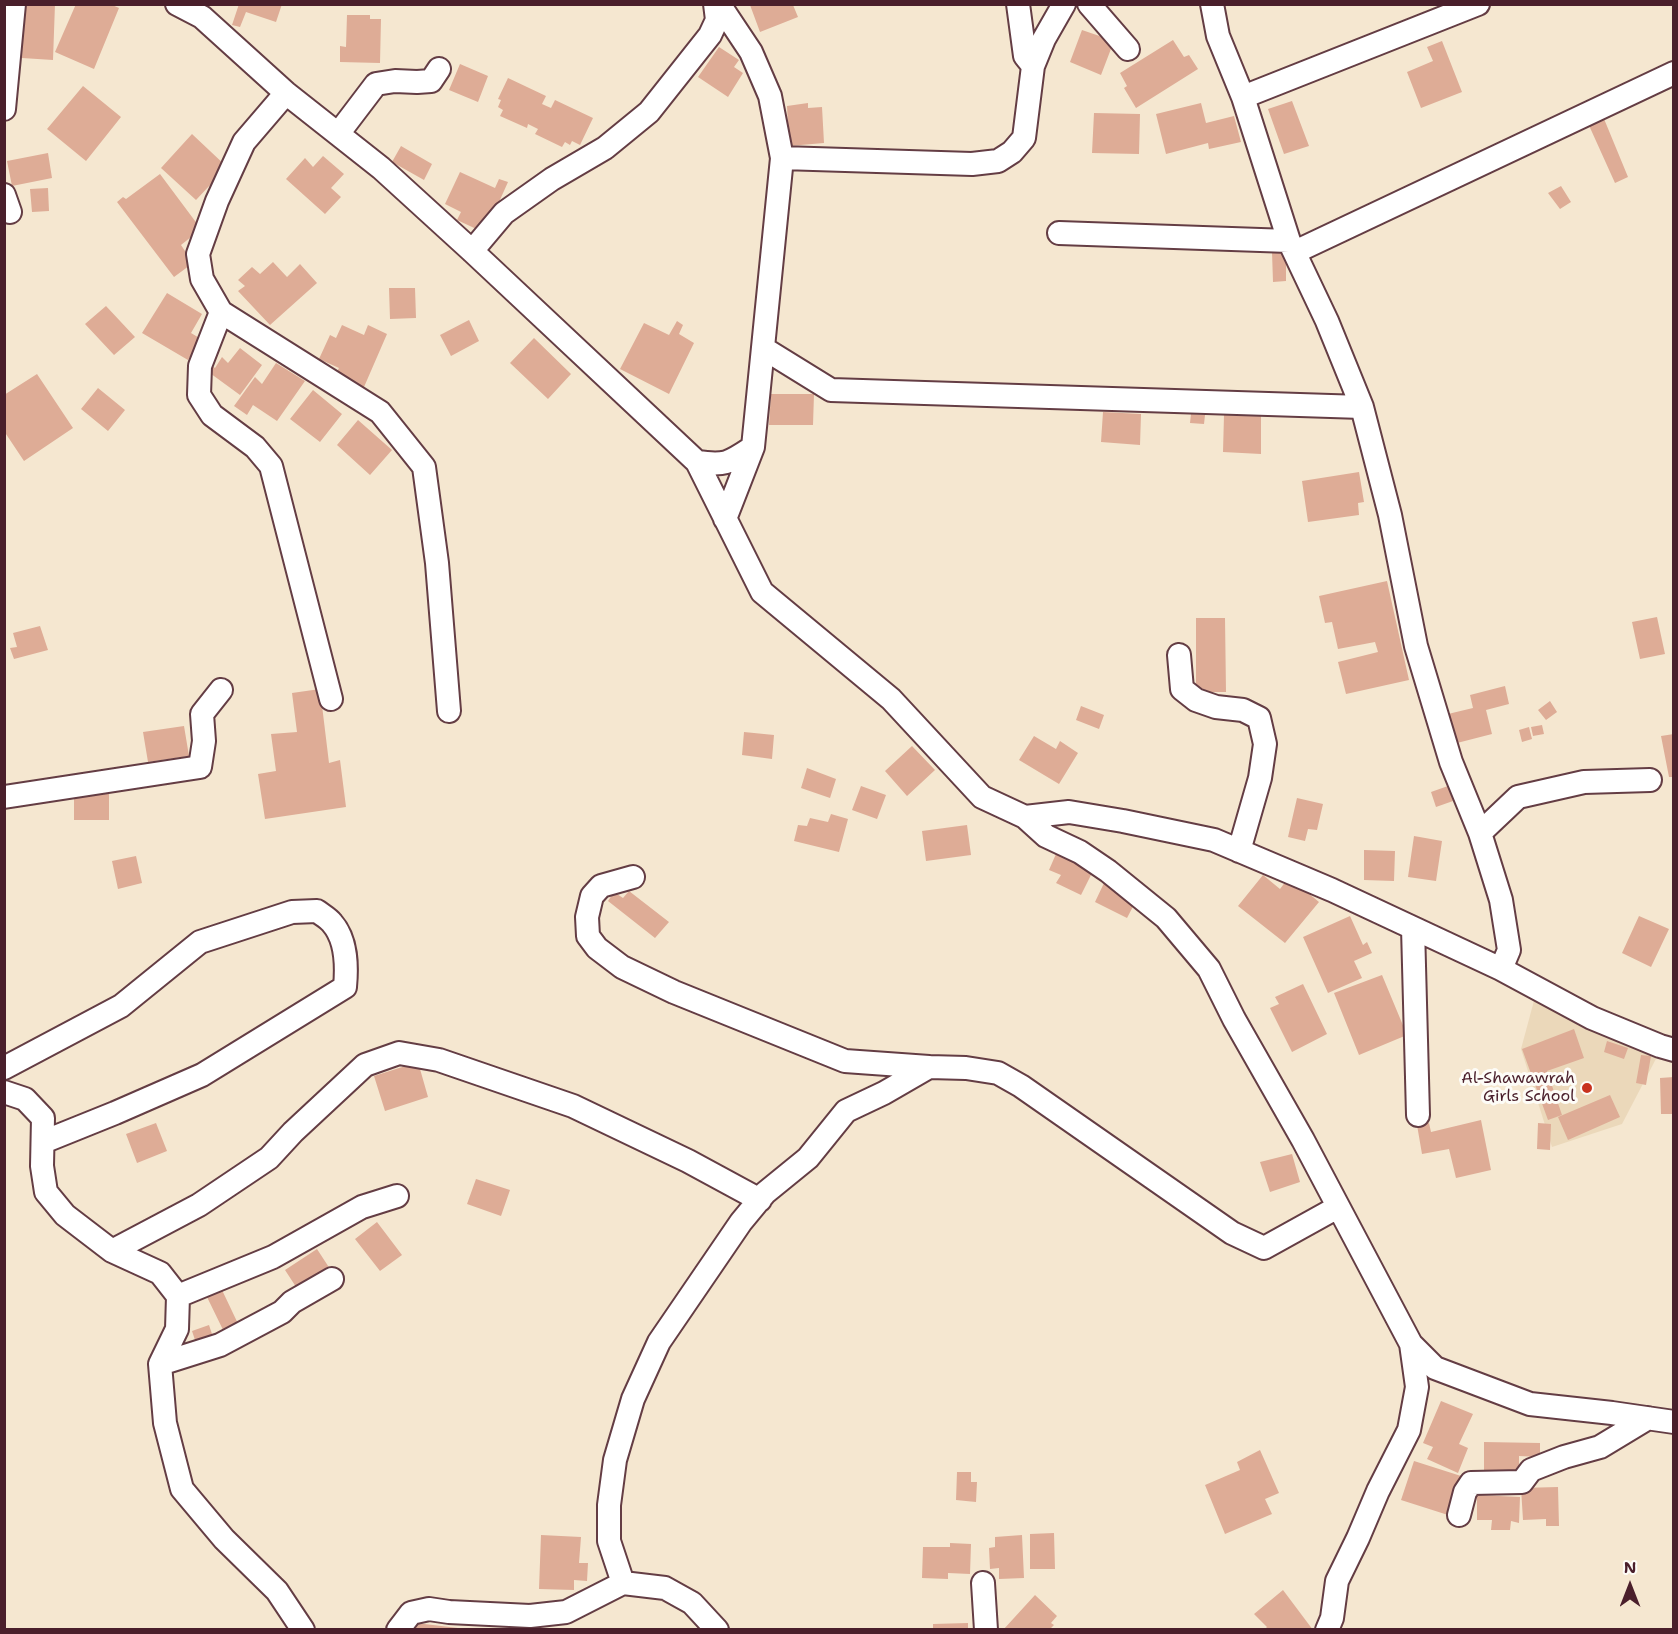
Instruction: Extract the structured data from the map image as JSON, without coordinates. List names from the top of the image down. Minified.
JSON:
{"places":["Al-Shawawrah Girls School"],"north":"top"}
